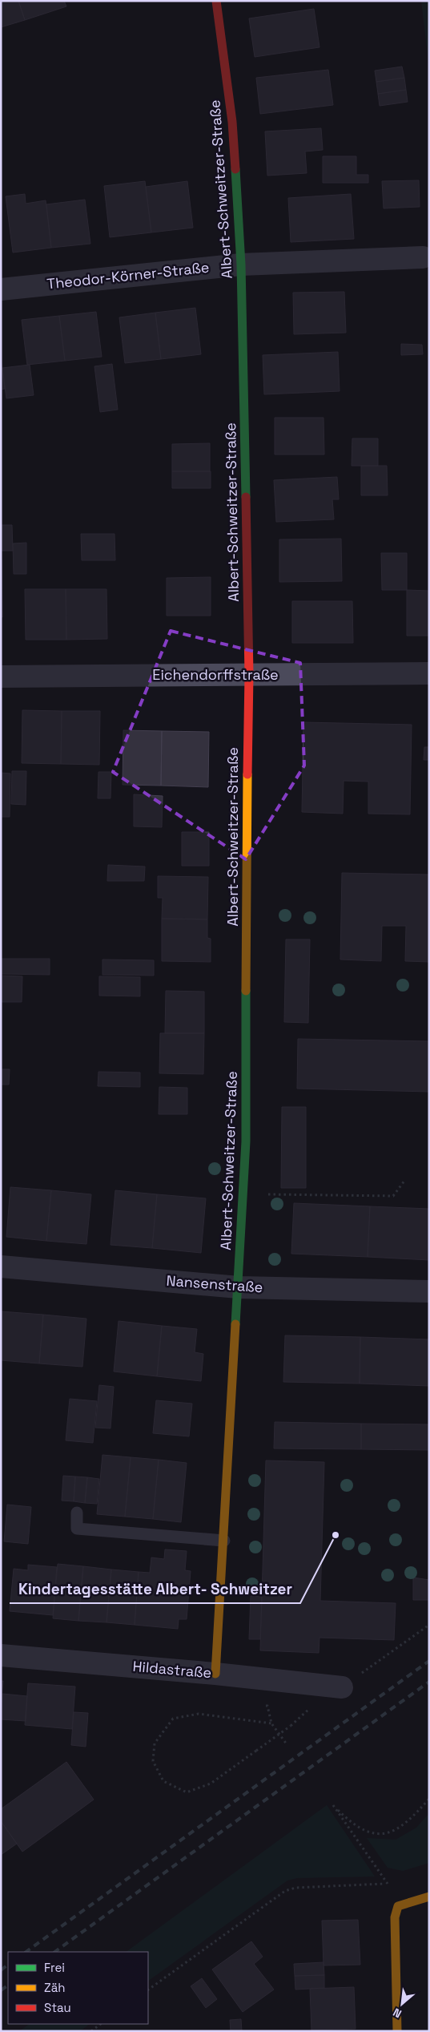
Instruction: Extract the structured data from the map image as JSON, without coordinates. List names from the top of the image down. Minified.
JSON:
{"streets":{"street":["Albert-Schweitzer-Straße","Theodor-Körner-Straße","Eichendorffstraße","Nansenstraße","Hildastraße"]},"crossings":[["Albert-Schweitzer-Straße","Theodor-Körner-Straße"],["Albert-Schweitzer-Straße","Eichendorffstraße"],["Albert-Schweitzer-Straße","Nansenstraße"],["Albert-Schweitzer-Straße","Hildastraße"]],"places":["Kindertagesstätte Albert- Schweitzer"],"legend":["Frei","Zäh","Stau"],"north":"bottom left"}
